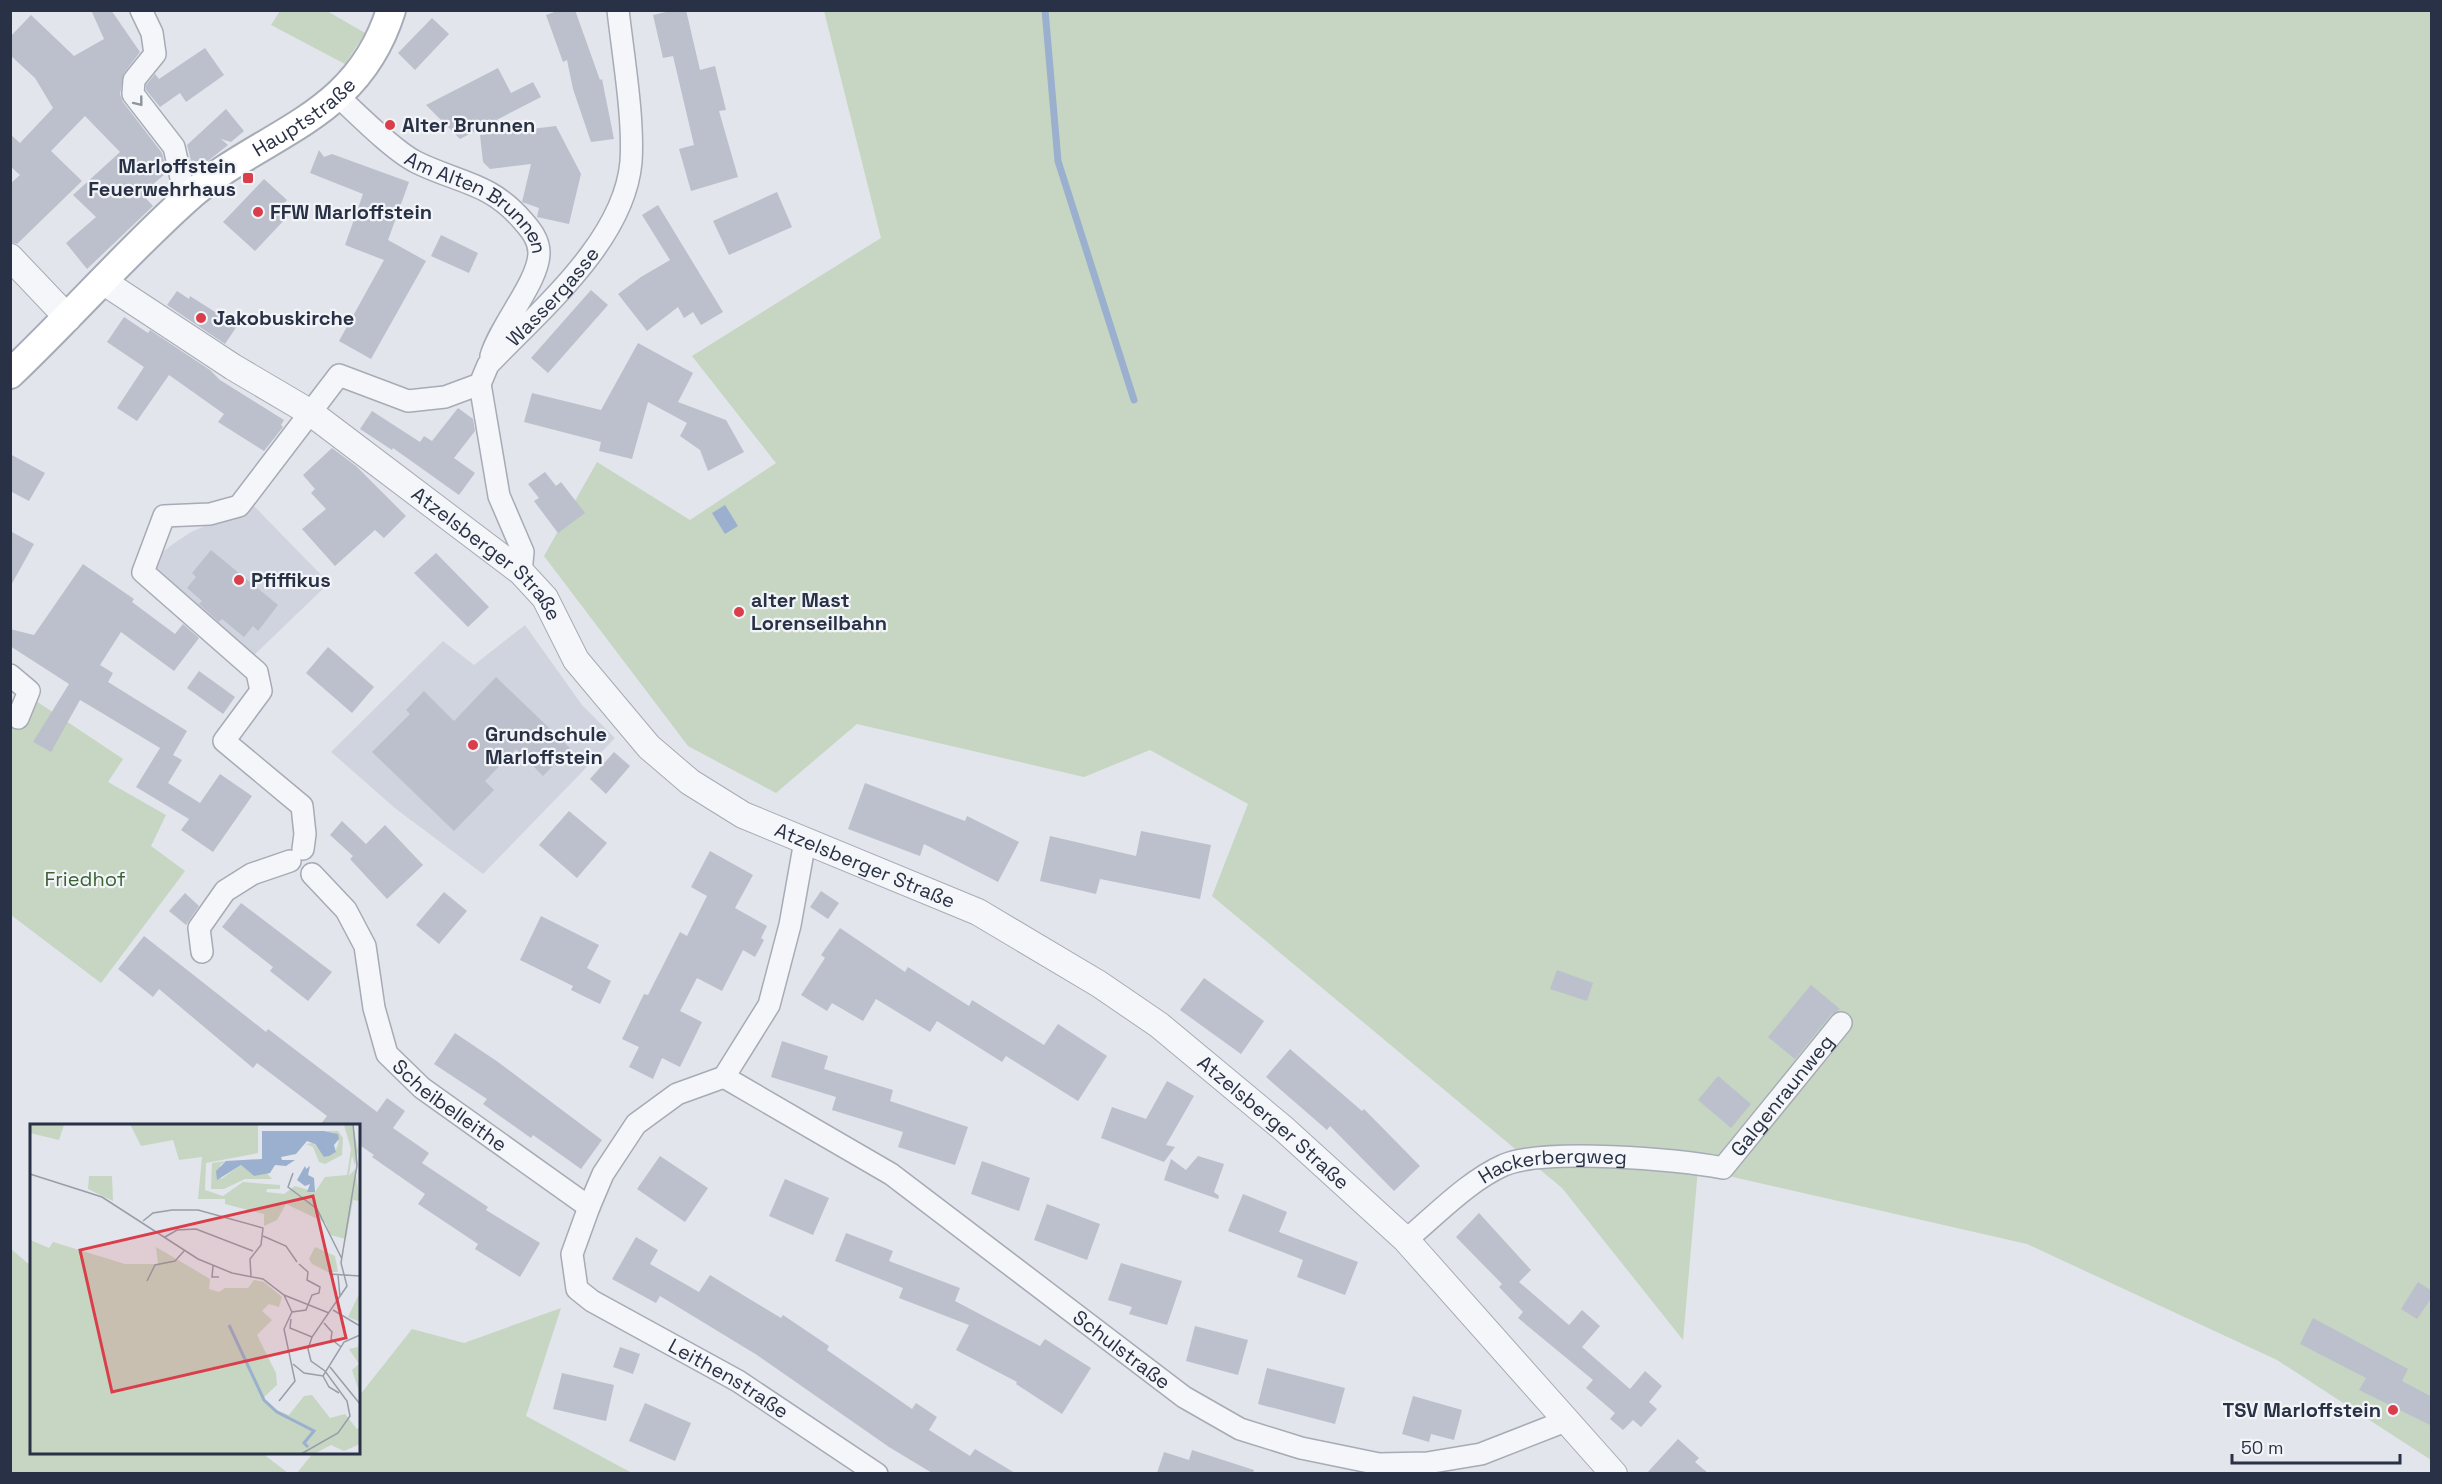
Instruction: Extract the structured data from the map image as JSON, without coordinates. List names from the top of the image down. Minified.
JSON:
{"streets":{"main road":["Hauptstraße"],"street":["Am Alten Brunnen","Wassergasse","Atzelsberger Straße","Galgenraunweg","Scheibelleithe","Hackerbergweg","Schulstraße","Leithenstraße"]},"crossings":[["Hauptstraße","Am Alten Brunnen"],["Hauptstraße","Atzelsberger Straße"],["Am Alten Brunnen","Wassergasse"],["Am Alten Brunnen","Atzelsberger Straße"],["Wassergasse","Atzelsberger Straße"],["Atzelsberger Straße","Hackerbergweg"],["Atzelsberger Straße","Schulstraße"],["Galgenraunweg","Hackerbergweg"],["Scheibelleithe","Leithenstraße"]],"parks":["Friedhof"],"places":{"other":["Alter Brunnen","FFW Marloffstein","Jakobuskirche","Pfiffikus","alter Mast Lorenseilbahn","Grundschule Marloffstein","TSV Marloffstein"],"transit":["Marloffstein Feuerwehrhaus"]},"scale_bar":"50 m"}
